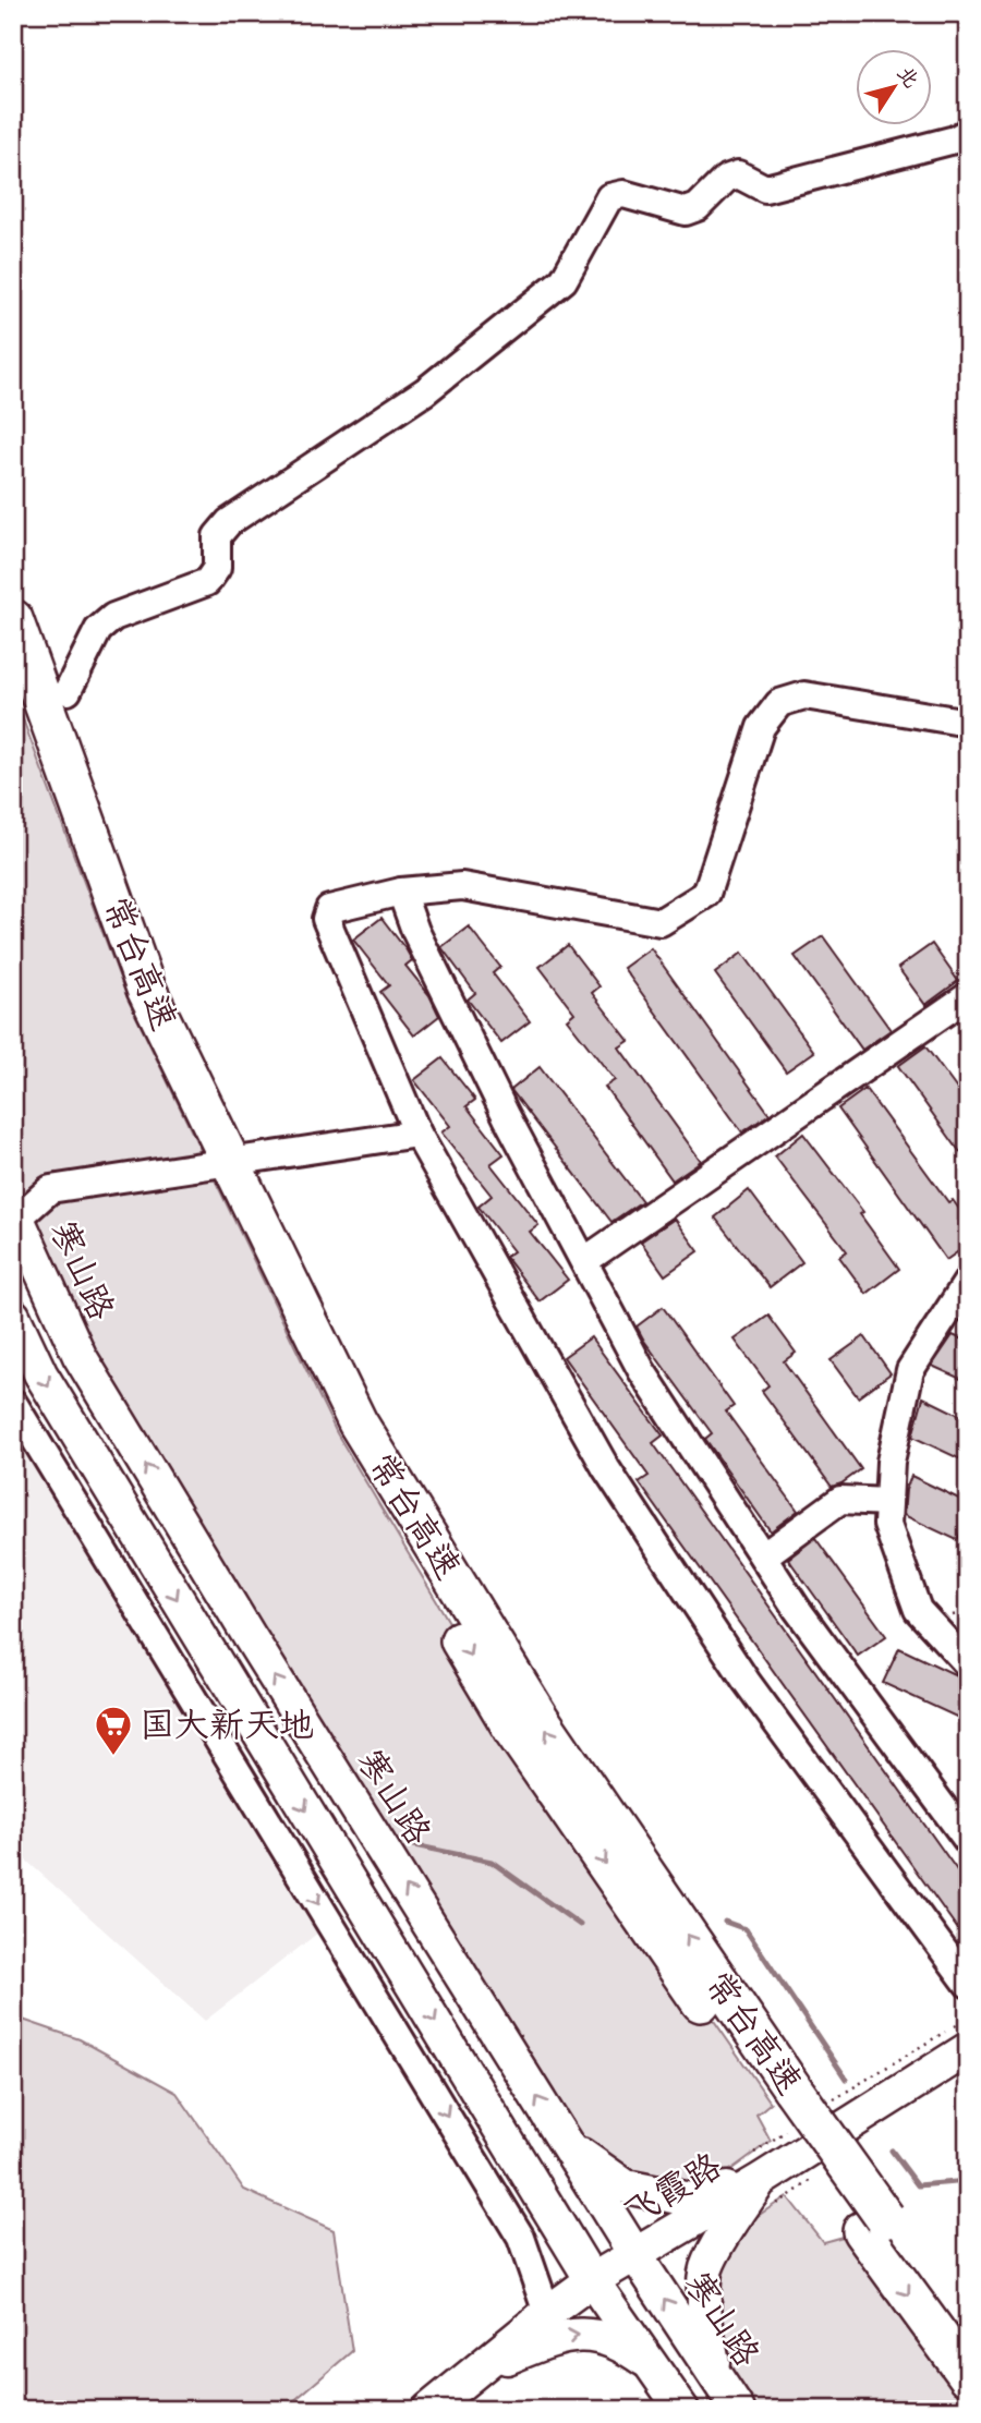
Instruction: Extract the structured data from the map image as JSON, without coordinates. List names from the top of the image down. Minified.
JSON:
{"streets":{"highway":["常台高速"],"main road":["寒山路","飞霞路"]},"crossings":[["寒山路","飞霞路"]],"places":{"supermarket":["国大新天地"]},"north":"top right"}
